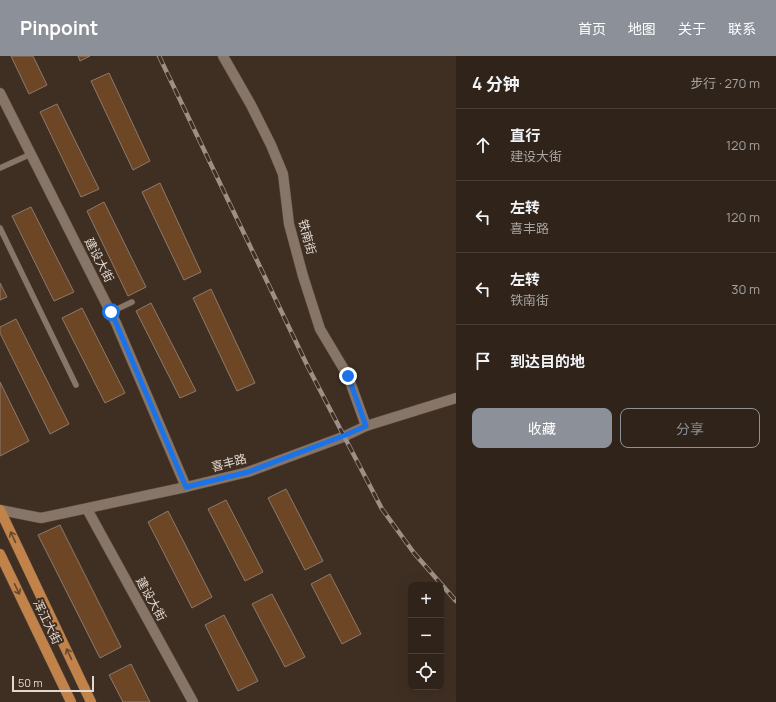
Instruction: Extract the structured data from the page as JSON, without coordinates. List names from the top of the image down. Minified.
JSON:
{"streets":{"main road":["浑江大街"],"street":["铁南街","建设大街","喜丰路"]},"crossings":[["铁南街","喜丰路"],["建设大街","喜丰路"]],"scale_bar":"50 m","page":{"header":"Pinpoint","nav":["首页","地图","关于","联系"],"heading":["4 分钟","步行 · 270 m"],"list":[["直行","建设大街","120 m"],["左转","喜丰路","120 m"],["左转","铁南街","30 m"],"到达目的地"],"buttons":["收藏","分享"],"map_buttons":["+","−"],"scale":"50 m"}}
